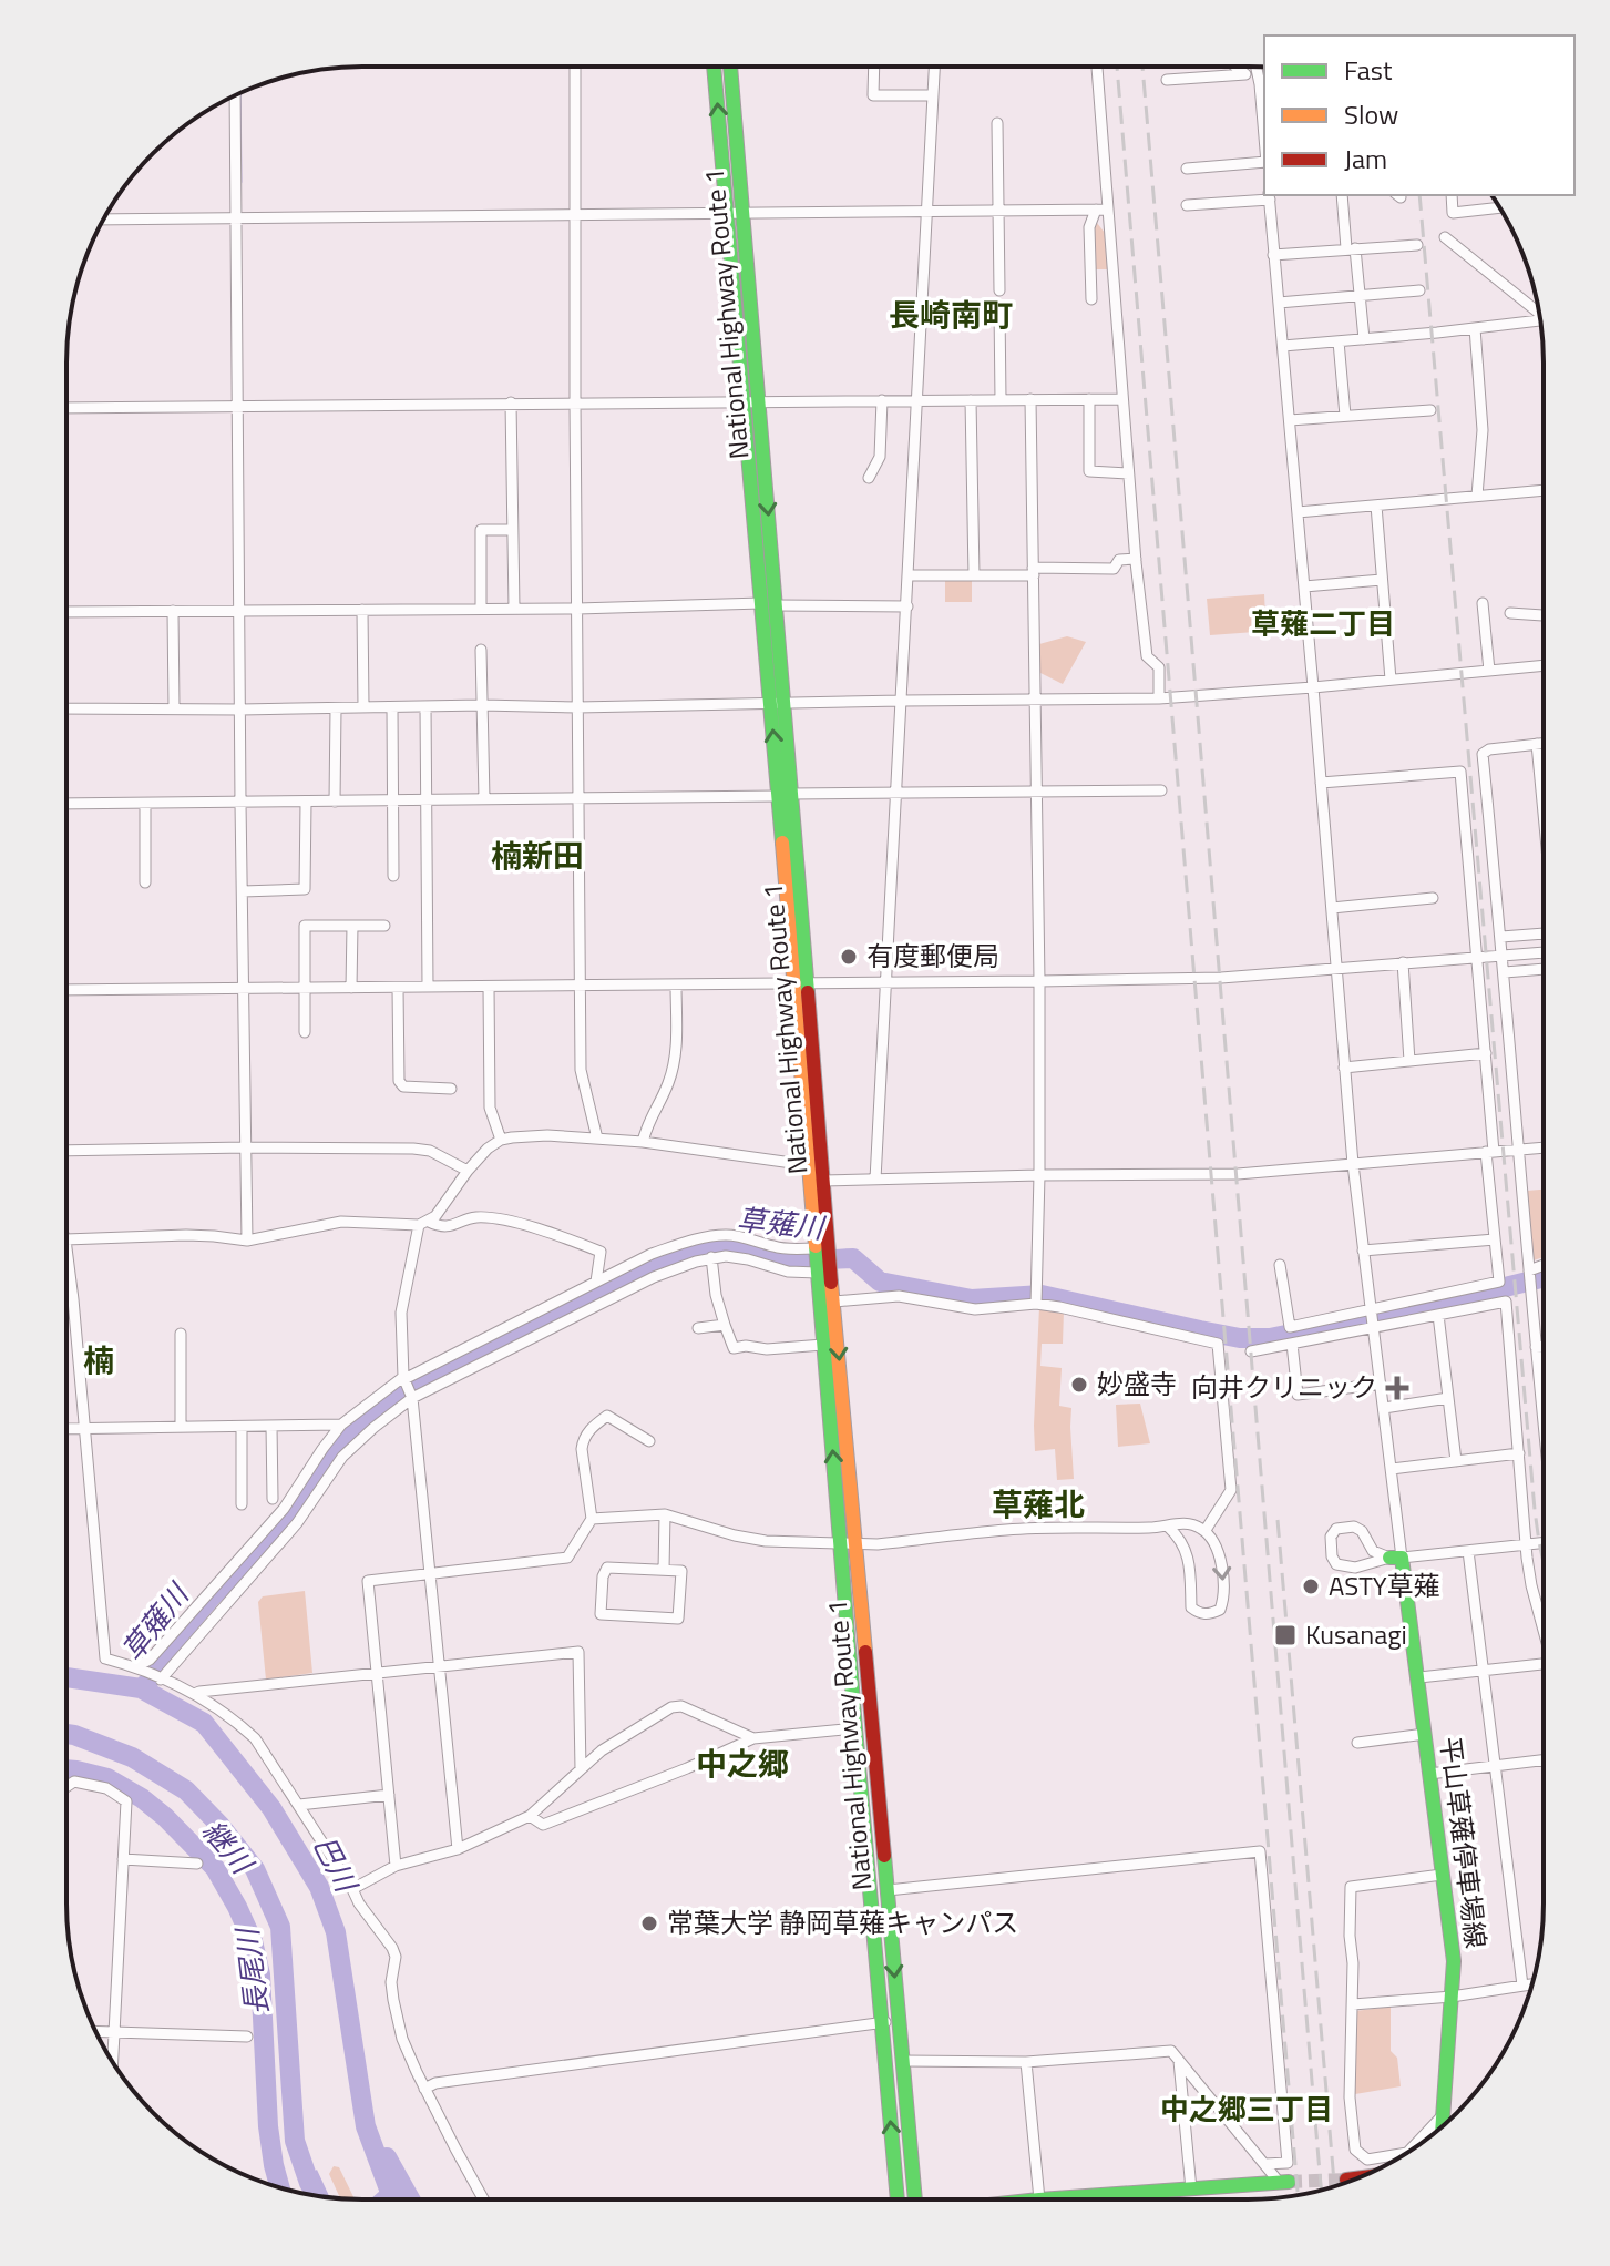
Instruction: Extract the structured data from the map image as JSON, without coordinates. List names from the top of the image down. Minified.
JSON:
{"streets":{"main road":["National Highway Route 1","平山草薙停車場線"]},"districts":["長崎南町","草薙二丁目","楠新田","楠","草薙北","中之郷","中之郷三丁目"],"water":["草薙川","継川","巴川","長尾川"],"places":{"other":["有度郵便局","妙盛寺","ASTY草薙","常葉大学 静岡草薙キャンパス"],"health":["向井クリニック"],"transit":["Kusanagi"]},"legend":["Fast","Slow","Jam"]}
